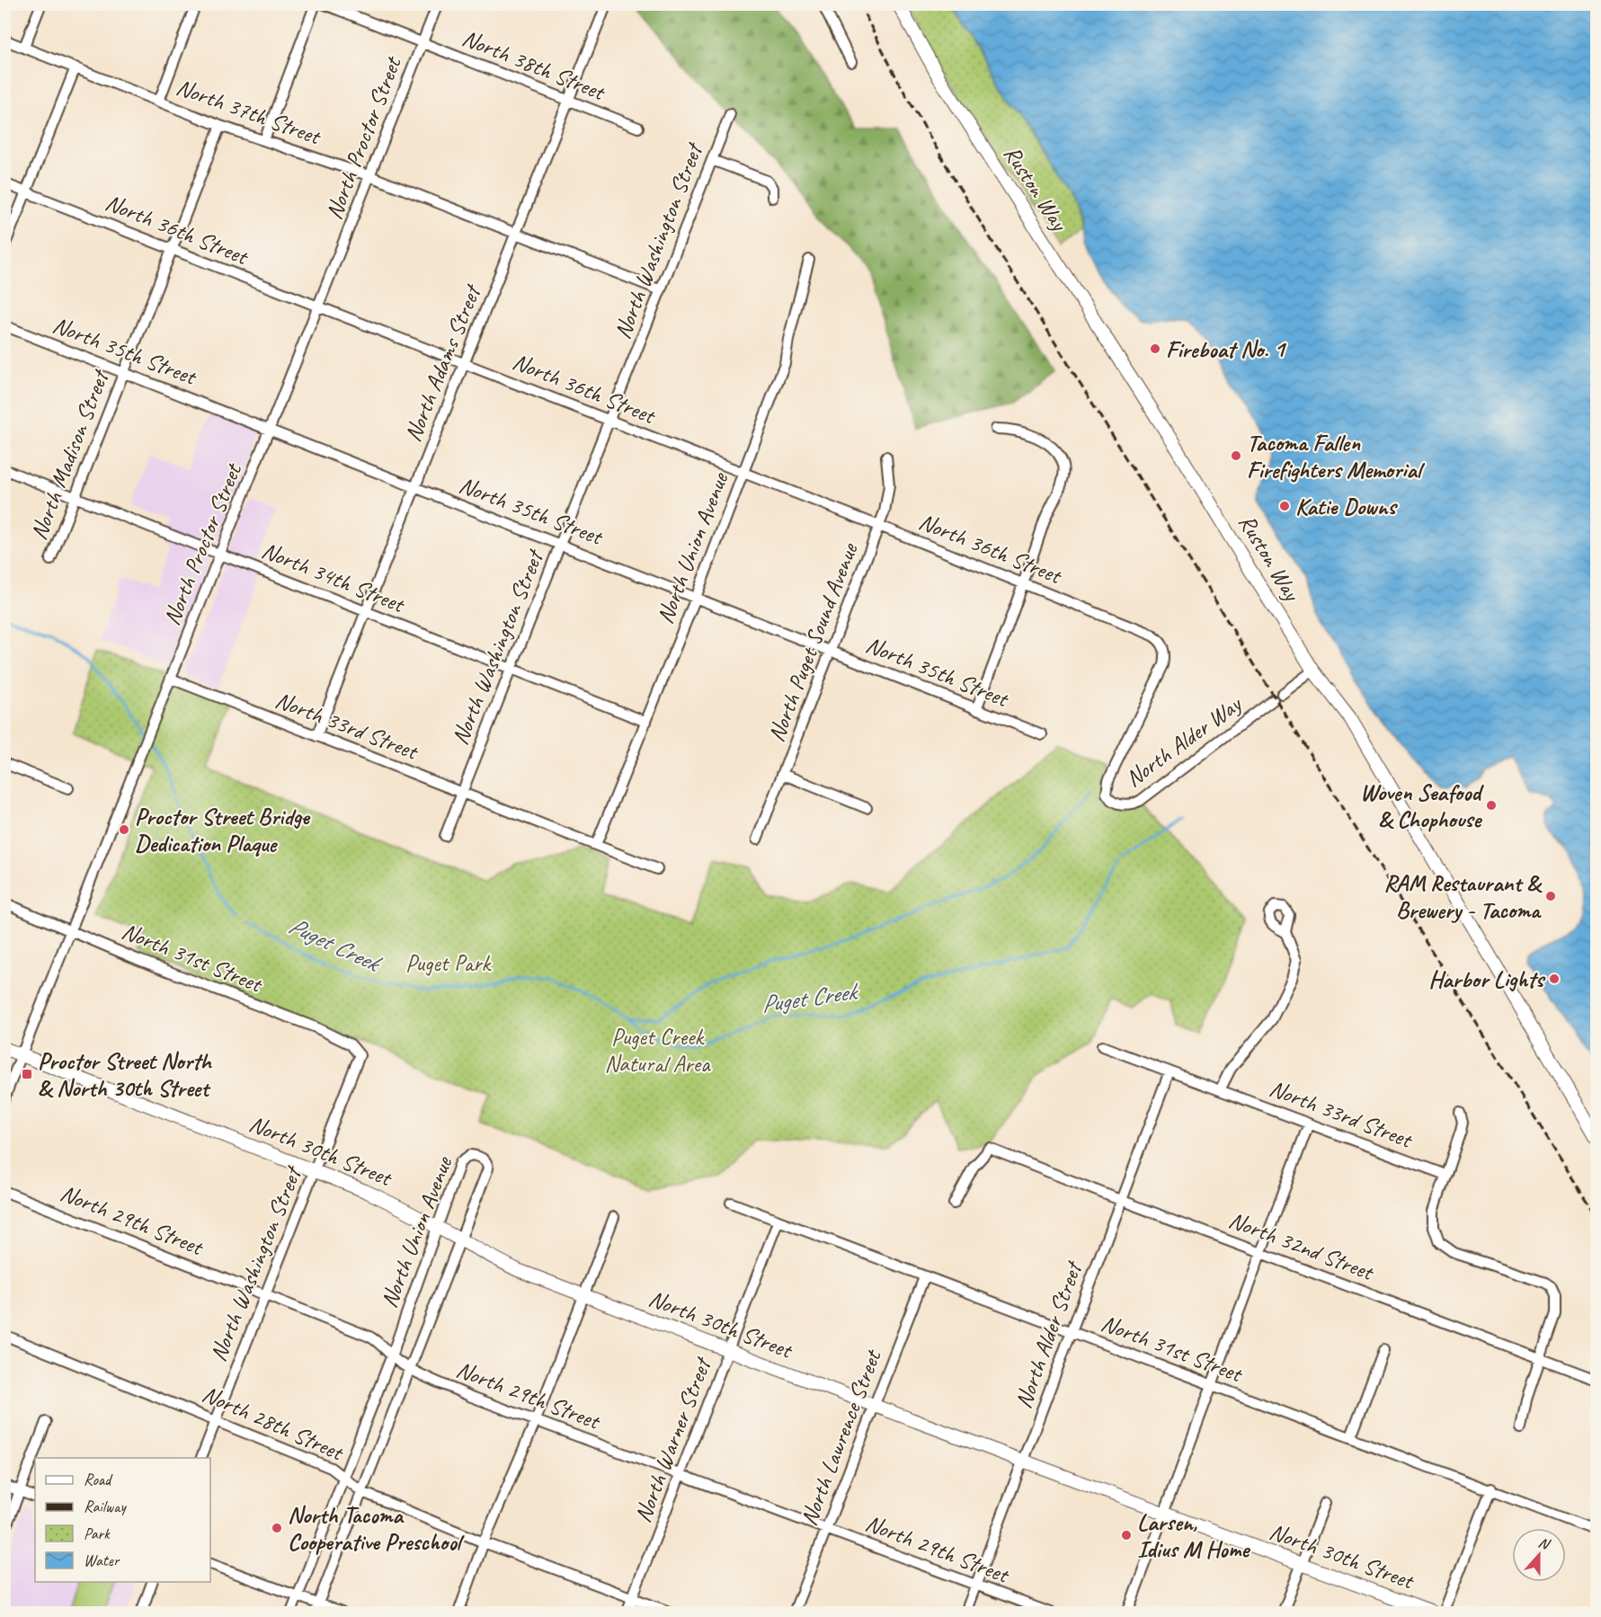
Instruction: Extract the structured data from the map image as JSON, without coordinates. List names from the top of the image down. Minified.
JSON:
{"streets":{"main road":["Ruston Way","North 30th Street"],"street":["North 38th Street","North 37th Street","North Proctor Street","North 36th Street","North Washington Street","North 35th Street","North Adams Street","North Madison Street","North Union Avenue","North 34th Street","North Puget Sound Avenue","North 33rd Street","North Alder Way","North 31st Street","North 29th Street","North 32nd Street","North Alder Street","North 28th Street","North Lawrence Street","North Warner Street"]},"crossings":[["North 38th Street","North Proctor Street"],["North 38th Street","North Adams Street"],["North 37th Street","North Proctor Street"],["North 37th Street","North Washington Street"],["North 37th Street","North Adams Street"],["North 37th Street","North Madison Street"],["North Proctor Street","North 36th Street"],["North Proctor Street","North 35th Street"],["North Proctor Street","North 34th Street"],["North Proctor Street","North 33rd Street"],["North Proctor Street","North 31st Street"],["North Proctor Street","North 30th Street"],["North 36th Street","North Washington Street"],["North 36th Street","North Adams Street"],["North 36th Street","North Madison Street"],["North 36th Street","North Union Avenue"],["North 36th Street","North Puget Sound Avenue"],["North 36th Street","North Alder Way"],["North Washington Street","North 35th Street"],["North Washington Street","North 34th Street"],["North Washington Street","North 33rd Street"],["North Washington Street","North 31st Street"],["North Washington Street","North 30th Street"],["North Washington Street","North 29th Street"],["North Washington Street","North 28th Street"],["North 35th Street","North Adams Street"],["North 35th Street","North Madison Street"],["North 35th Street","North Union Avenue"],["North 35th Street","North Puget Sound Avenue"],["North Adams Street","North 34th Street"],["North Adams Street","North 33rd Street"],["North Madison Street","North 34th Street"],["North Union Avenue","North 34th Street"],["North Union Avenue","North 33rd Street"],["North Union Avenue","North 30th Street"],["North Union Avenue","North 29th Street"],["North Union Avenue","North 28th Street"],["North 33rd Street","North Alder Street"],["North 31st Street","North Alder Street"],["North 31st Street","North Lawrence Street"],["North 31st Street","North Warner Street"],["North 30th Street","North Alder Street"],["North 30th Street","North Lawrence Street"],["North 30th Street","North Warner Street"],["North 29th Street","North Alder Street"],["North 29th Street","North Lawrence Street"],["North 29th Street","North Warner Street"],["North 32nd Street","North Alder Street"],["North 28th Street","North Warner Street"]],"water":["Puget Creek"],"parks":["Puget Park","Puget Creek Natural Area"],"places":{"other":["Fireboat No. 1","Tacoma Fallen Firefighters Memorial","Katie Downs","Woven Seafood & Chophouse","Proctor Street Bridge Dedication Plaque","RAM Restaurant & Brewery - Tacoma","Harbor Lights","North Tacoma Cooperative Preschool","Larsen, Idius M Home"],"transit":["Proctor Street North & North 30th Street"]},"legend":["Road","Railway","Park","Water"],"north":"top"}
